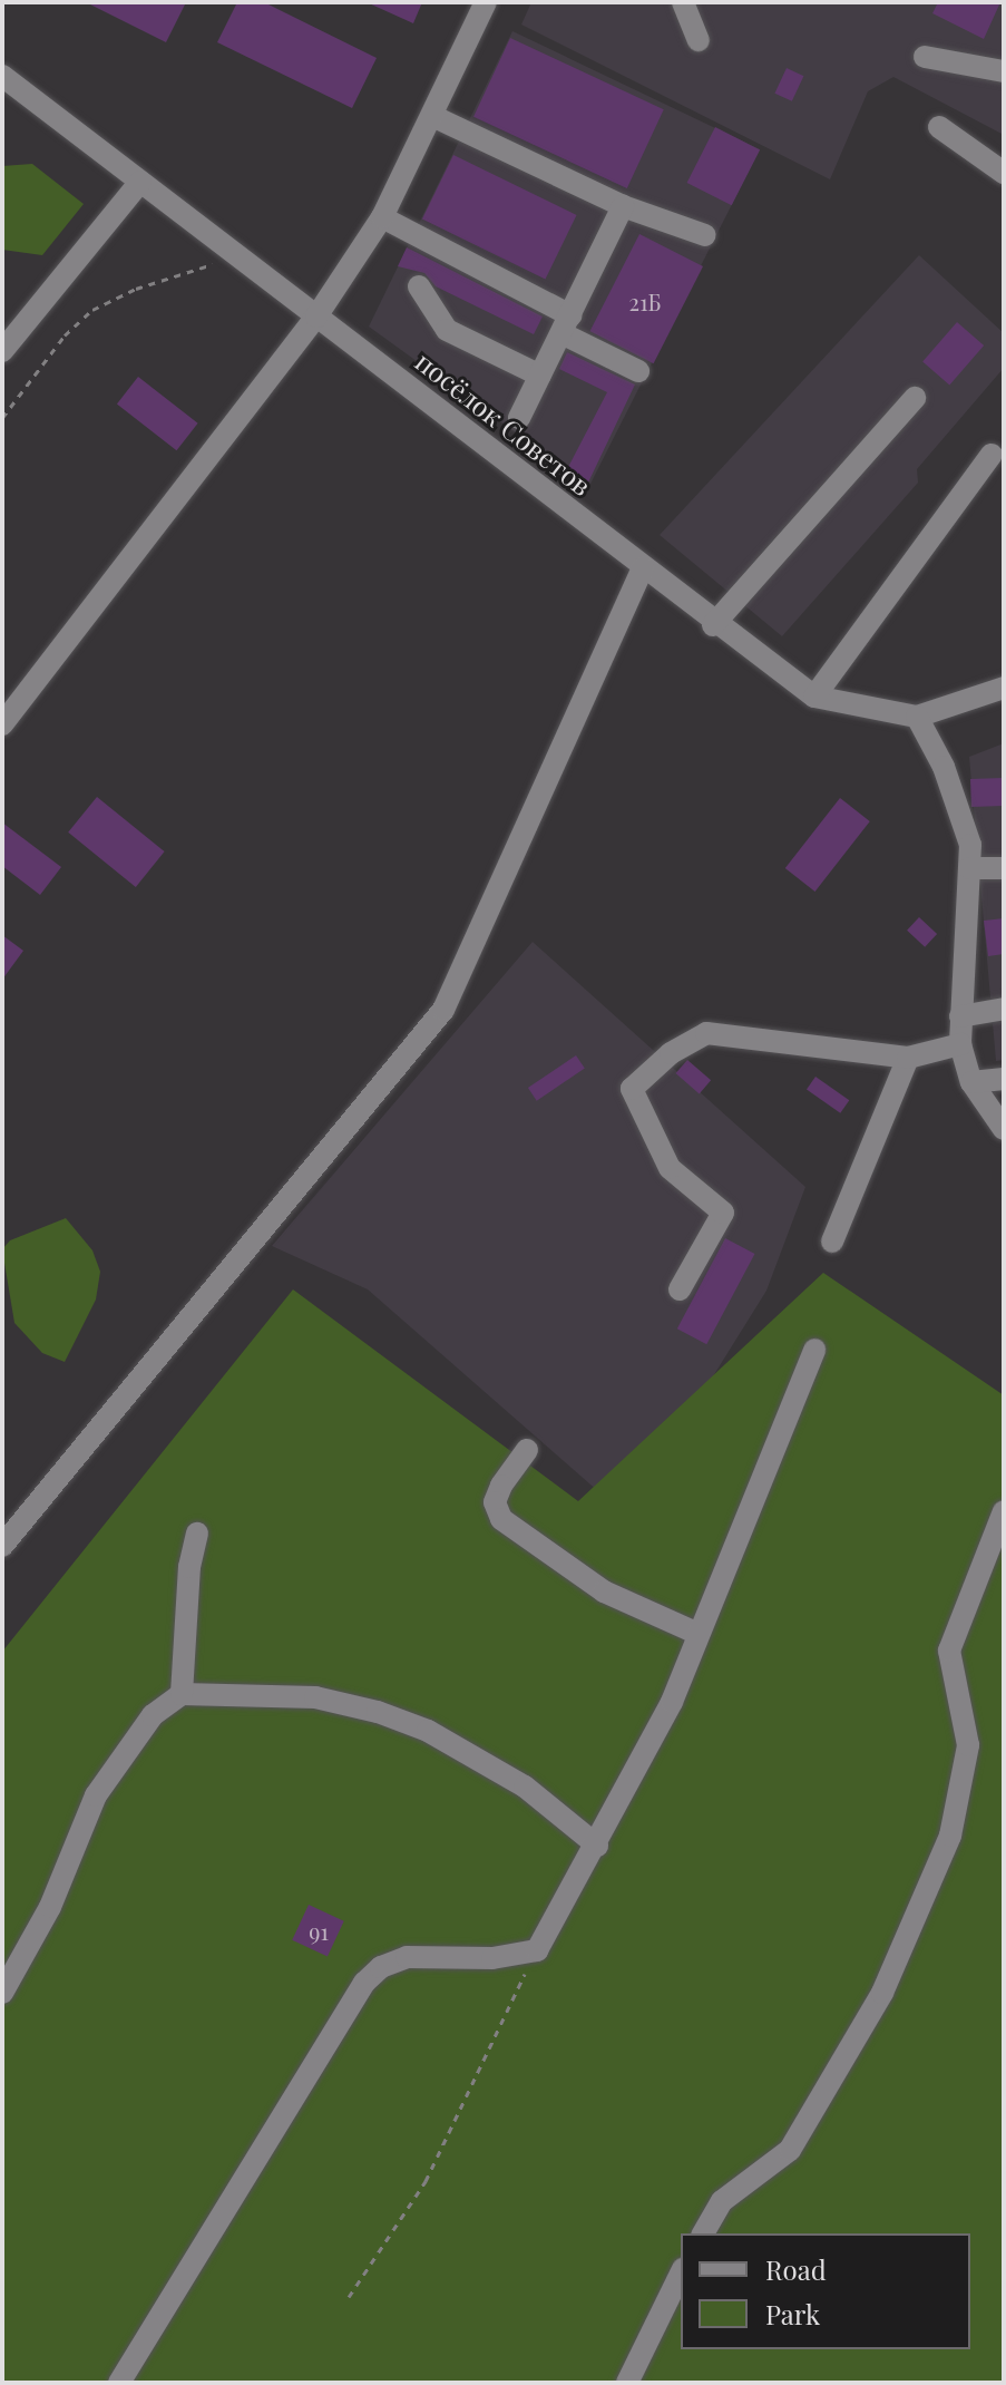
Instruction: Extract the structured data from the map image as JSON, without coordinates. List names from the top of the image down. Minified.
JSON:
{"streets":{"street":["посёлок Советов"]},"house_numbers":["21Б","91"],"legend":["Road","Park"]}
